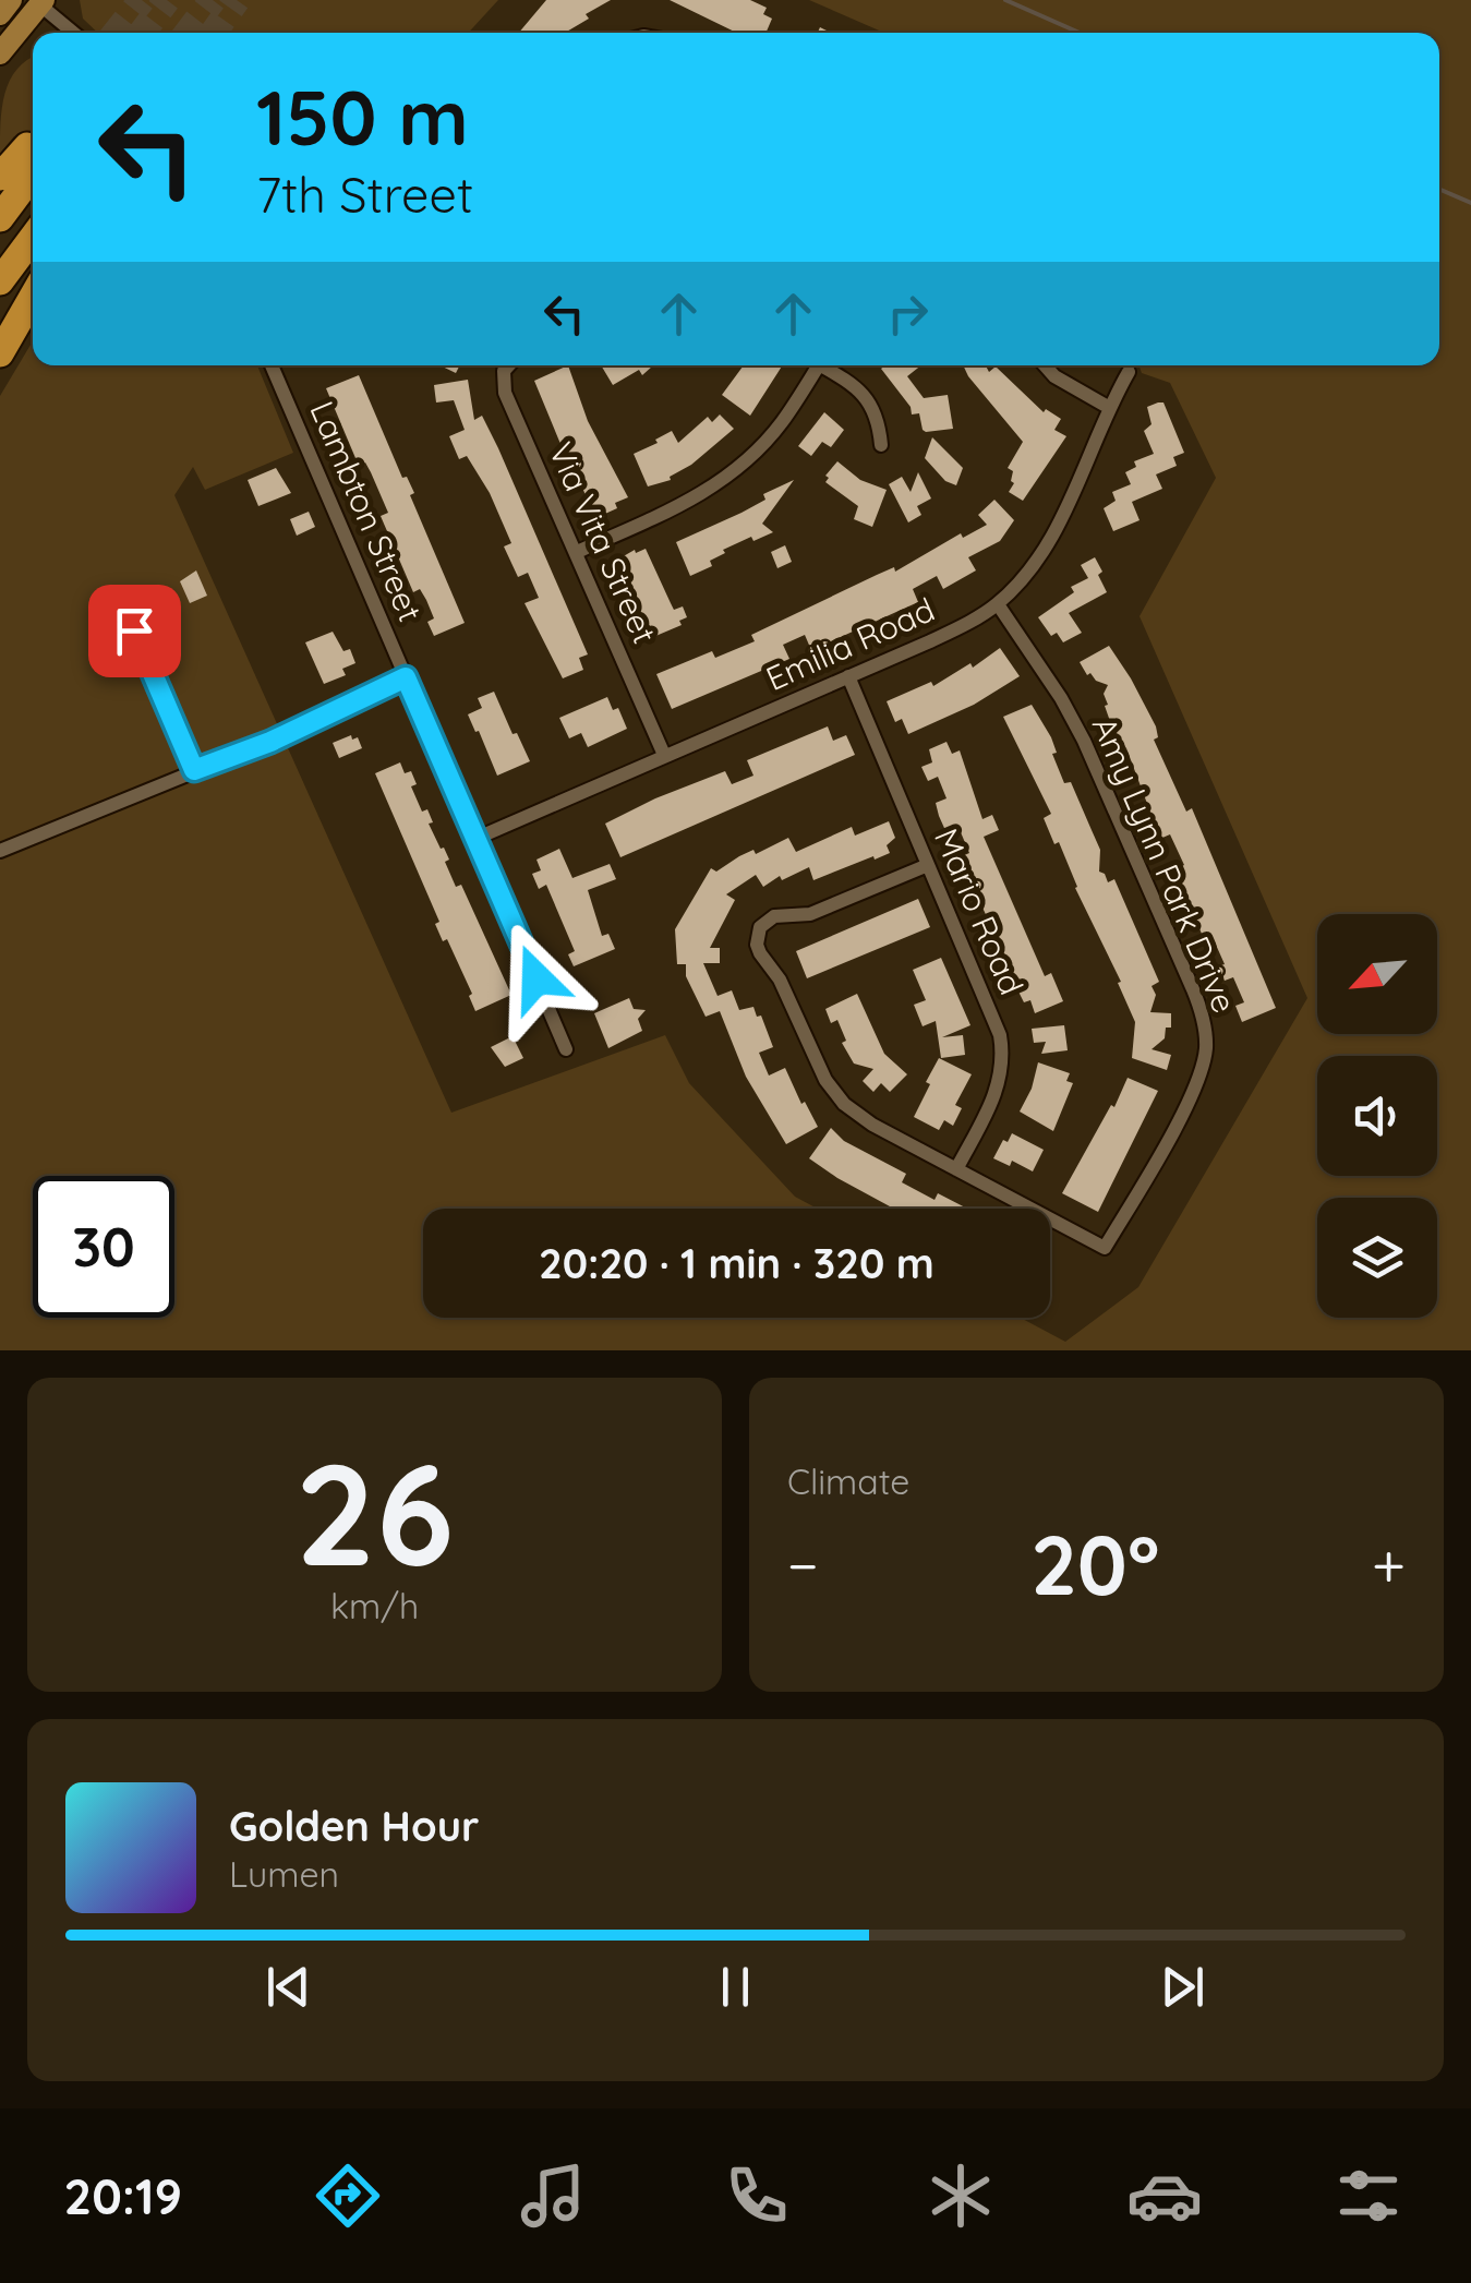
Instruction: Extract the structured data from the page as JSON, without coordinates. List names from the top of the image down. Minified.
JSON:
{"streets":{"street":["Lambton Street","Via Vita Street","Emilia Road","Amy Lynn Park Drive","Mario Road"]},"crossings":[["Lambton Street","Emilia Road"],["Via Vita Street","Emilia Road"],["Emilia Road","Amy Lynn Park Drive"],["Emilia Road","Mario Road"],["Amy Lynn Park Drive","Mario Road"]],"north":"bottom left","page":{"turn":["150 m","7th Street"],"limit":"30","trip":"20:20 · 1 min · 320 m","tile":[["26","km/h"],"Climate"],"heat":["−","20°","+"],"song":["Golden Hour","Lumen"],"tabs":"20:19"}}
